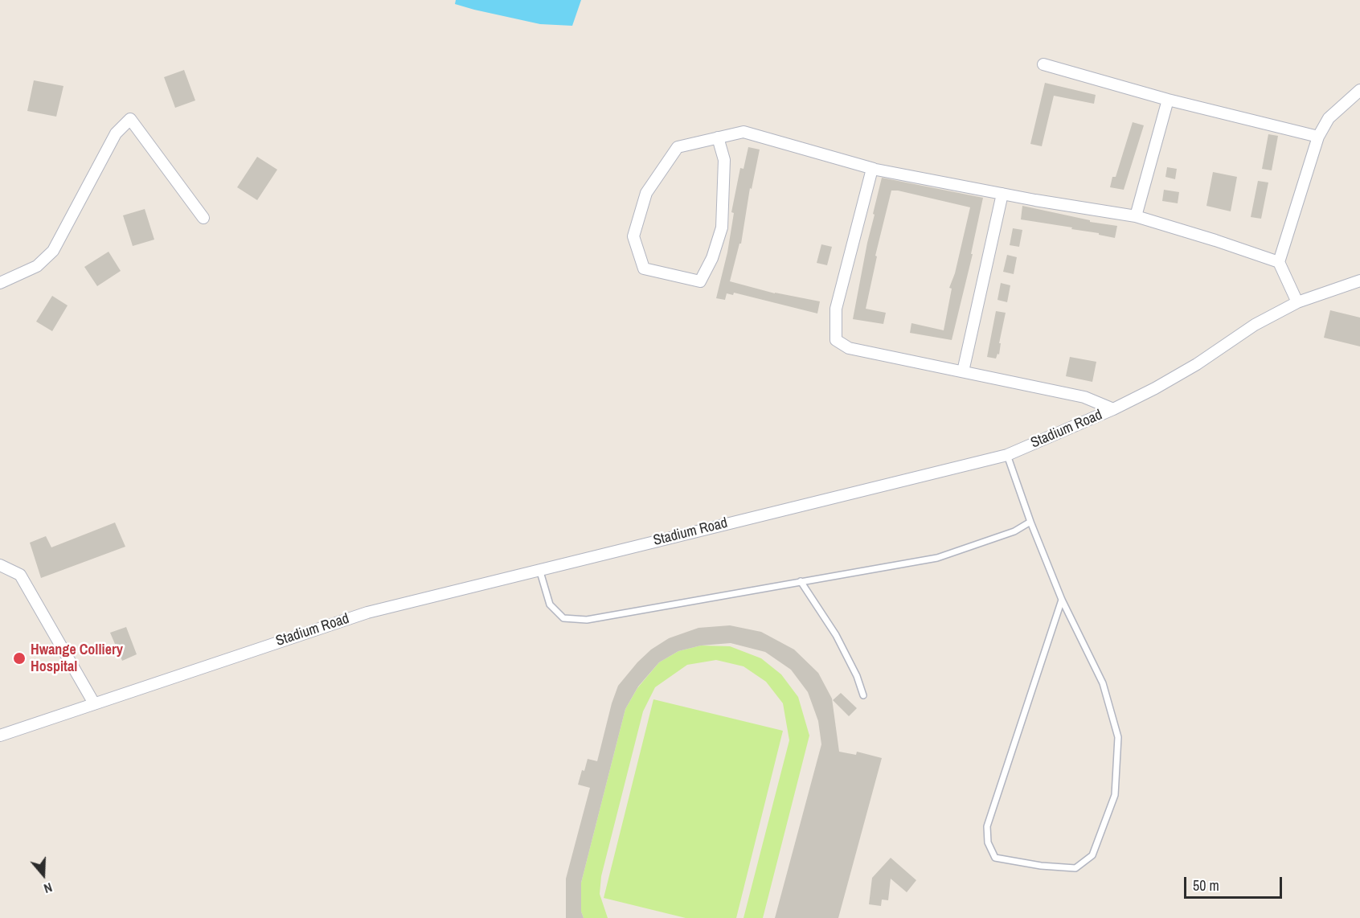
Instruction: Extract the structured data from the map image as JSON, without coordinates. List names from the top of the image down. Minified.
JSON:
{"streets":{"street":["Stadium Road"]},"places":["Hwange Colliery Hospital"],"scale_bar":"50 m","north":"bottom"}
